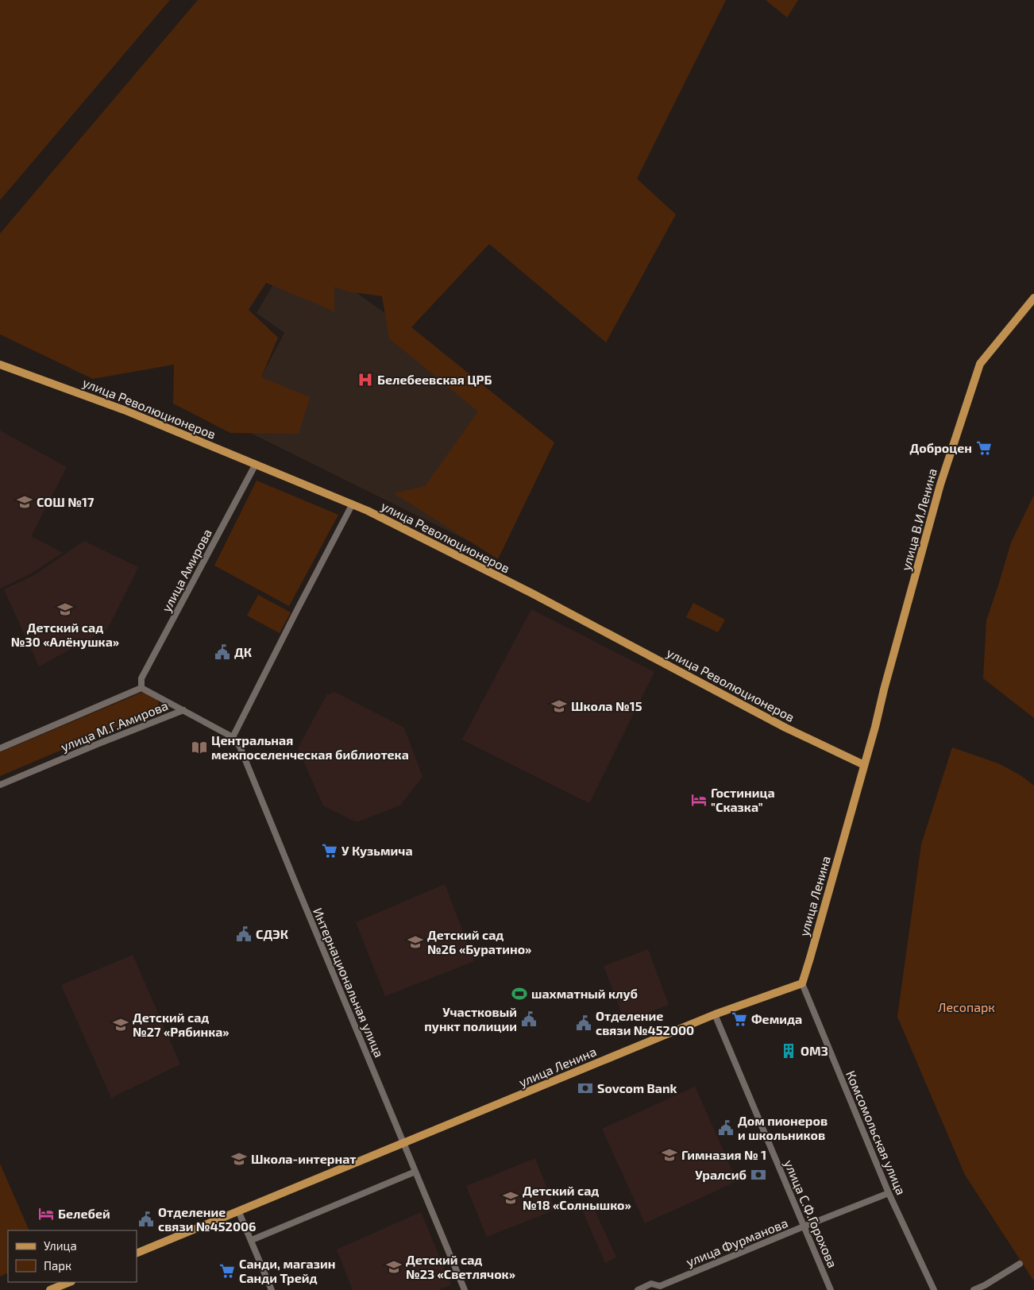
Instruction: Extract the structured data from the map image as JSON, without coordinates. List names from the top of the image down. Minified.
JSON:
{"streets":{"main road":["улица Революционеров","улица В.И.Ленина","улица Ленина"],"street":["улица Амирова","улица М.Г.Амирова","Интернациональная улица","Комсомольская улица","улица С.Ф.Горохова","улица Фурманова"]},"crossings":[["улица Революционеров","улица В.И.Ленина"],["улица Революционеров","улица Амирова"],["улица Революционеров","улица Ленина"],["улица В.И.Ленина","улица Ленина"],["улица Амирова","улица М.Г.Амирова"],["улица М.Г.Амирова","Интернациональная улица"],["улица Ленина","Интернациональная улица"],["улица Ленина","Комсомольская улица"],["улица Ленина","улица С.Ф.Горохова"],["Комсомольская улица","улица Фурманова"],["улица С.Ф.Горохова","улица Фурманова"]],"parks":["Лесопарк"],"places":{"hospital":["Белебеевская ЦРБ"],"supermarket":["Доброцен","У Кузьмича","Фемида","Санди, магазин Санди Трейд"],"school or university":["СОШ №17","Детский сад №30 «Алёнушка»","Школа №15","Детский сад №26 «Буратино»","Детский сад №27 «Рябинка»","Гимназия № 1","Школа-интернат","Детский сад №18 «Солнышко»","Детский сад №23 «Светлячок»"],"public building":["ДК","СДЭК","Участковый пункт полиции","Отделение связи №452000","Дом пионеров и школьников","Отделение связи №452006"],"library":["Центральная межпоселенческая библиотека"],"hotel":["Гостиница \"Сказка\"","Белебей"],"sports":["шахматный клуб"],"building":["ОМЗ"],"bank":["Sovcom Bank","Уралсиб"]},"legend":["Улица","Парк"]}
